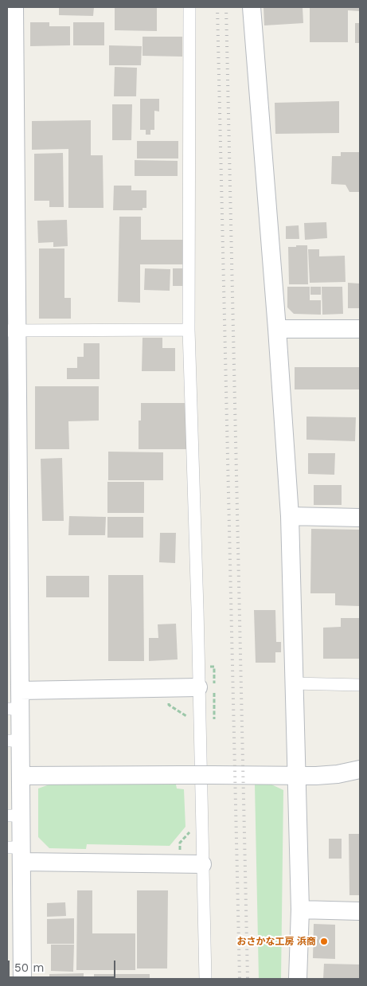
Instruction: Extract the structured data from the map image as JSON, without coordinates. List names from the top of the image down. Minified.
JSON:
{"places":["おさかな工房 浜商"],"scale_bar":"50 m"}
